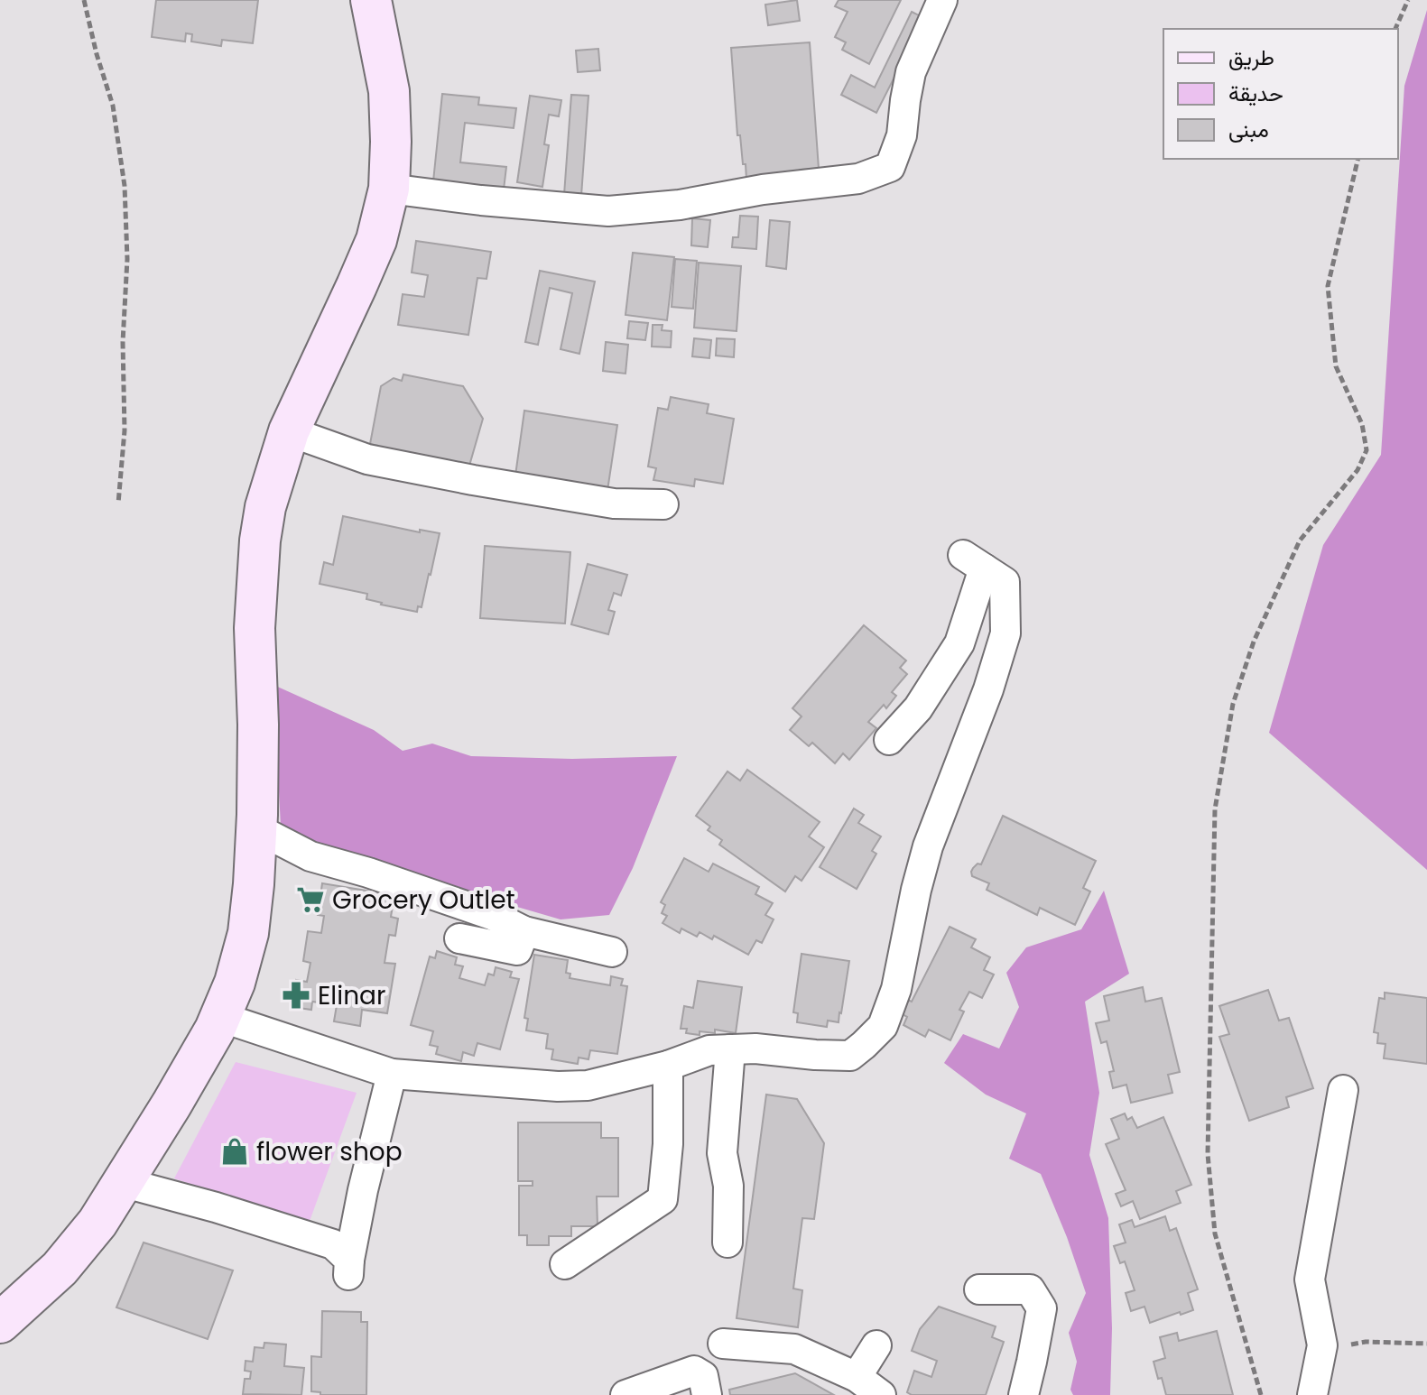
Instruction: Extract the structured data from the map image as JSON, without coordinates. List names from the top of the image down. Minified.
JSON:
{"places":{"supermarket":["Grocery Outlet"],"pharmacy":["Elinar"],"shop":["flower shop"]},"legend":["طريق","حديقة","مبنى"]}
